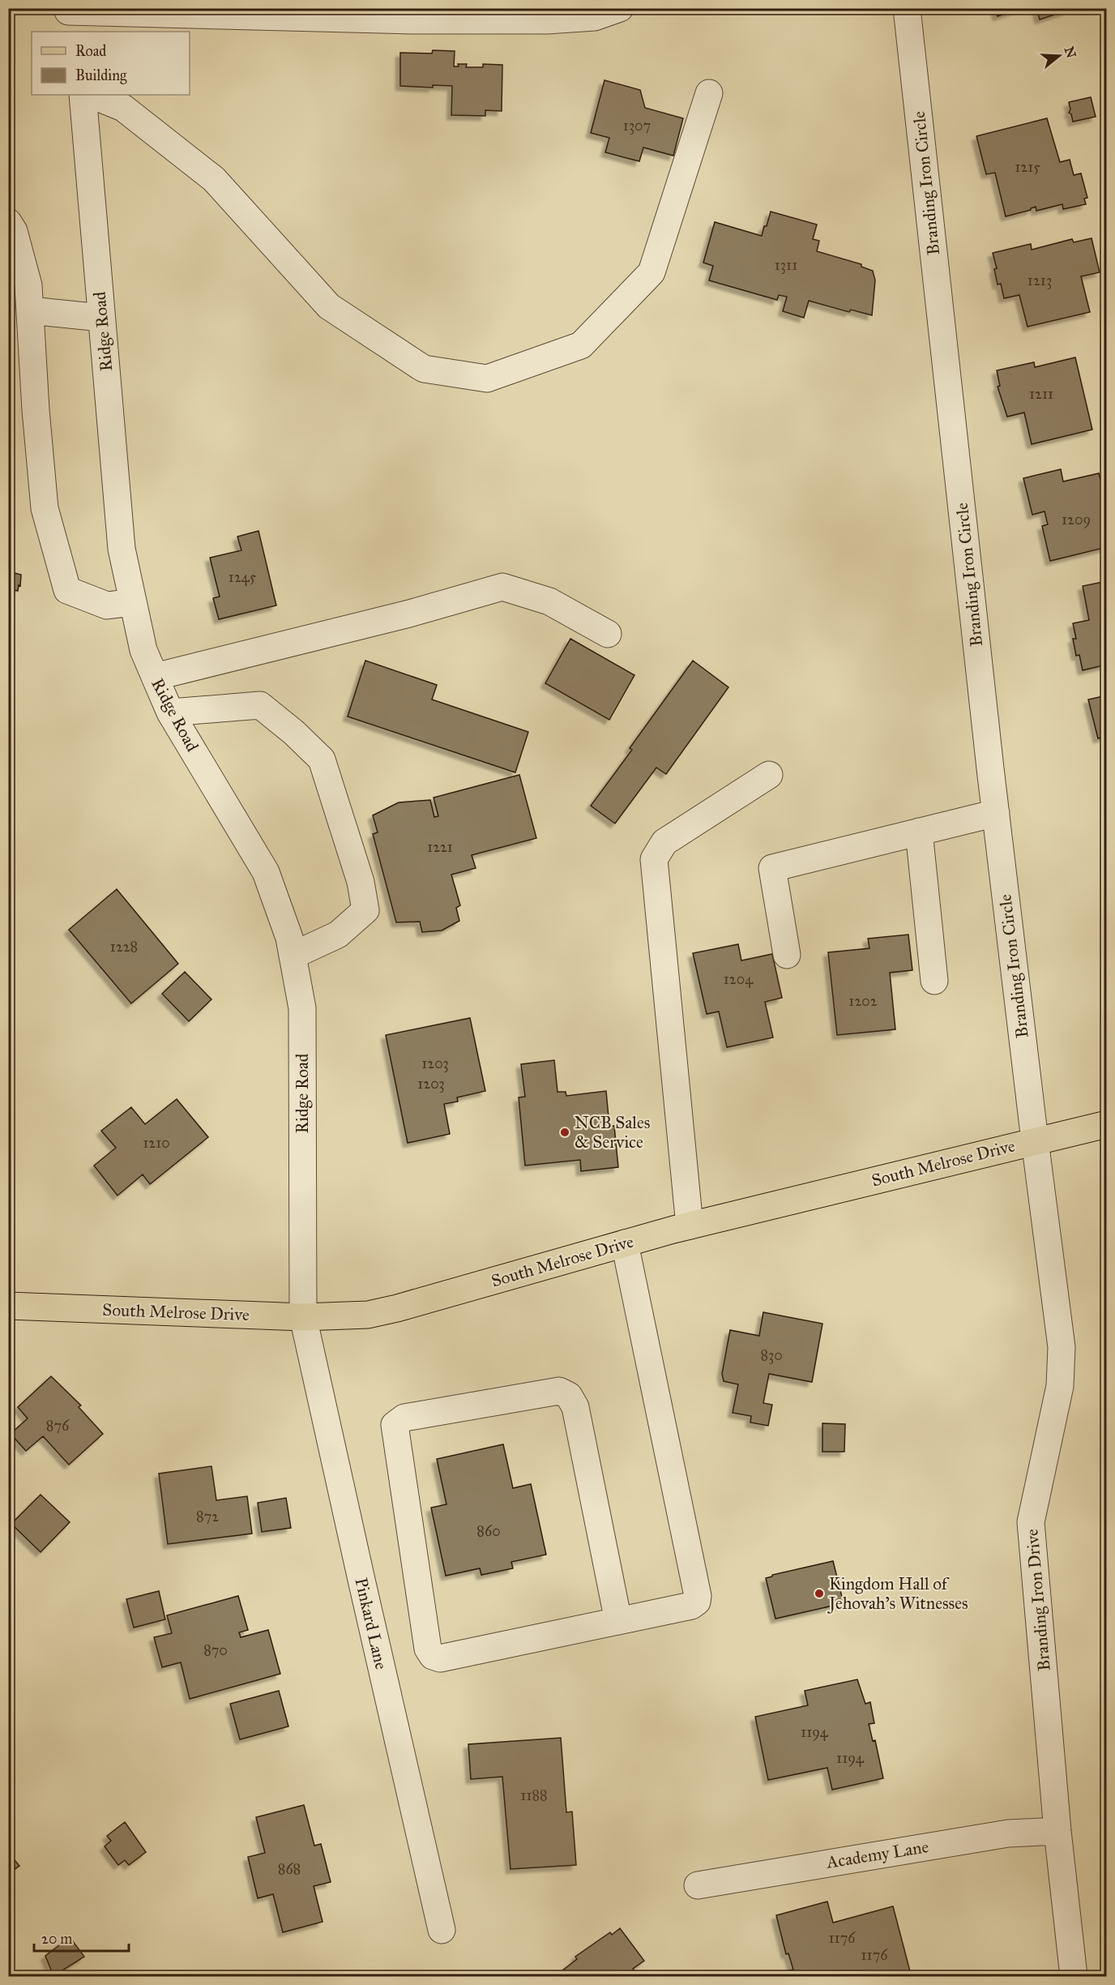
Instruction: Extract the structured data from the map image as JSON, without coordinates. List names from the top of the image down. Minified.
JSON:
{"streets":{"main road":["South Melrose Drive"],"street":["Branding Iron Circle","Ridge Road","Branding Iron Drive","Pinkard Lane","Academy Lane"]},"crossings":[["Branding Iron Circle","South Melrose Drive"],["Branding Iron Circle","Branding Iron Drive"],["Ridge Road","South Melrose Drive"],["Ridge Road","Pinkard Lane"],["South Melrose Drive","Branding Iron Drive"],["South Melrose Drive","Pinkard Lane"],["Branding Iron Drive","Academy Lane"]],"places":["NCB Sales & Service","Kingdom Hall of Jehovah’s Witnesses"],"house_numbers":["1307","1215","1311","1213","1211","1209","1245","1221","1228","1204","1202","1203","1203","1210","830","876","872","860","870","1194","1194","1188","868","1176","1176"],"legend":["Road","Building"],"scale_bar":"20 m","north":"right"}
